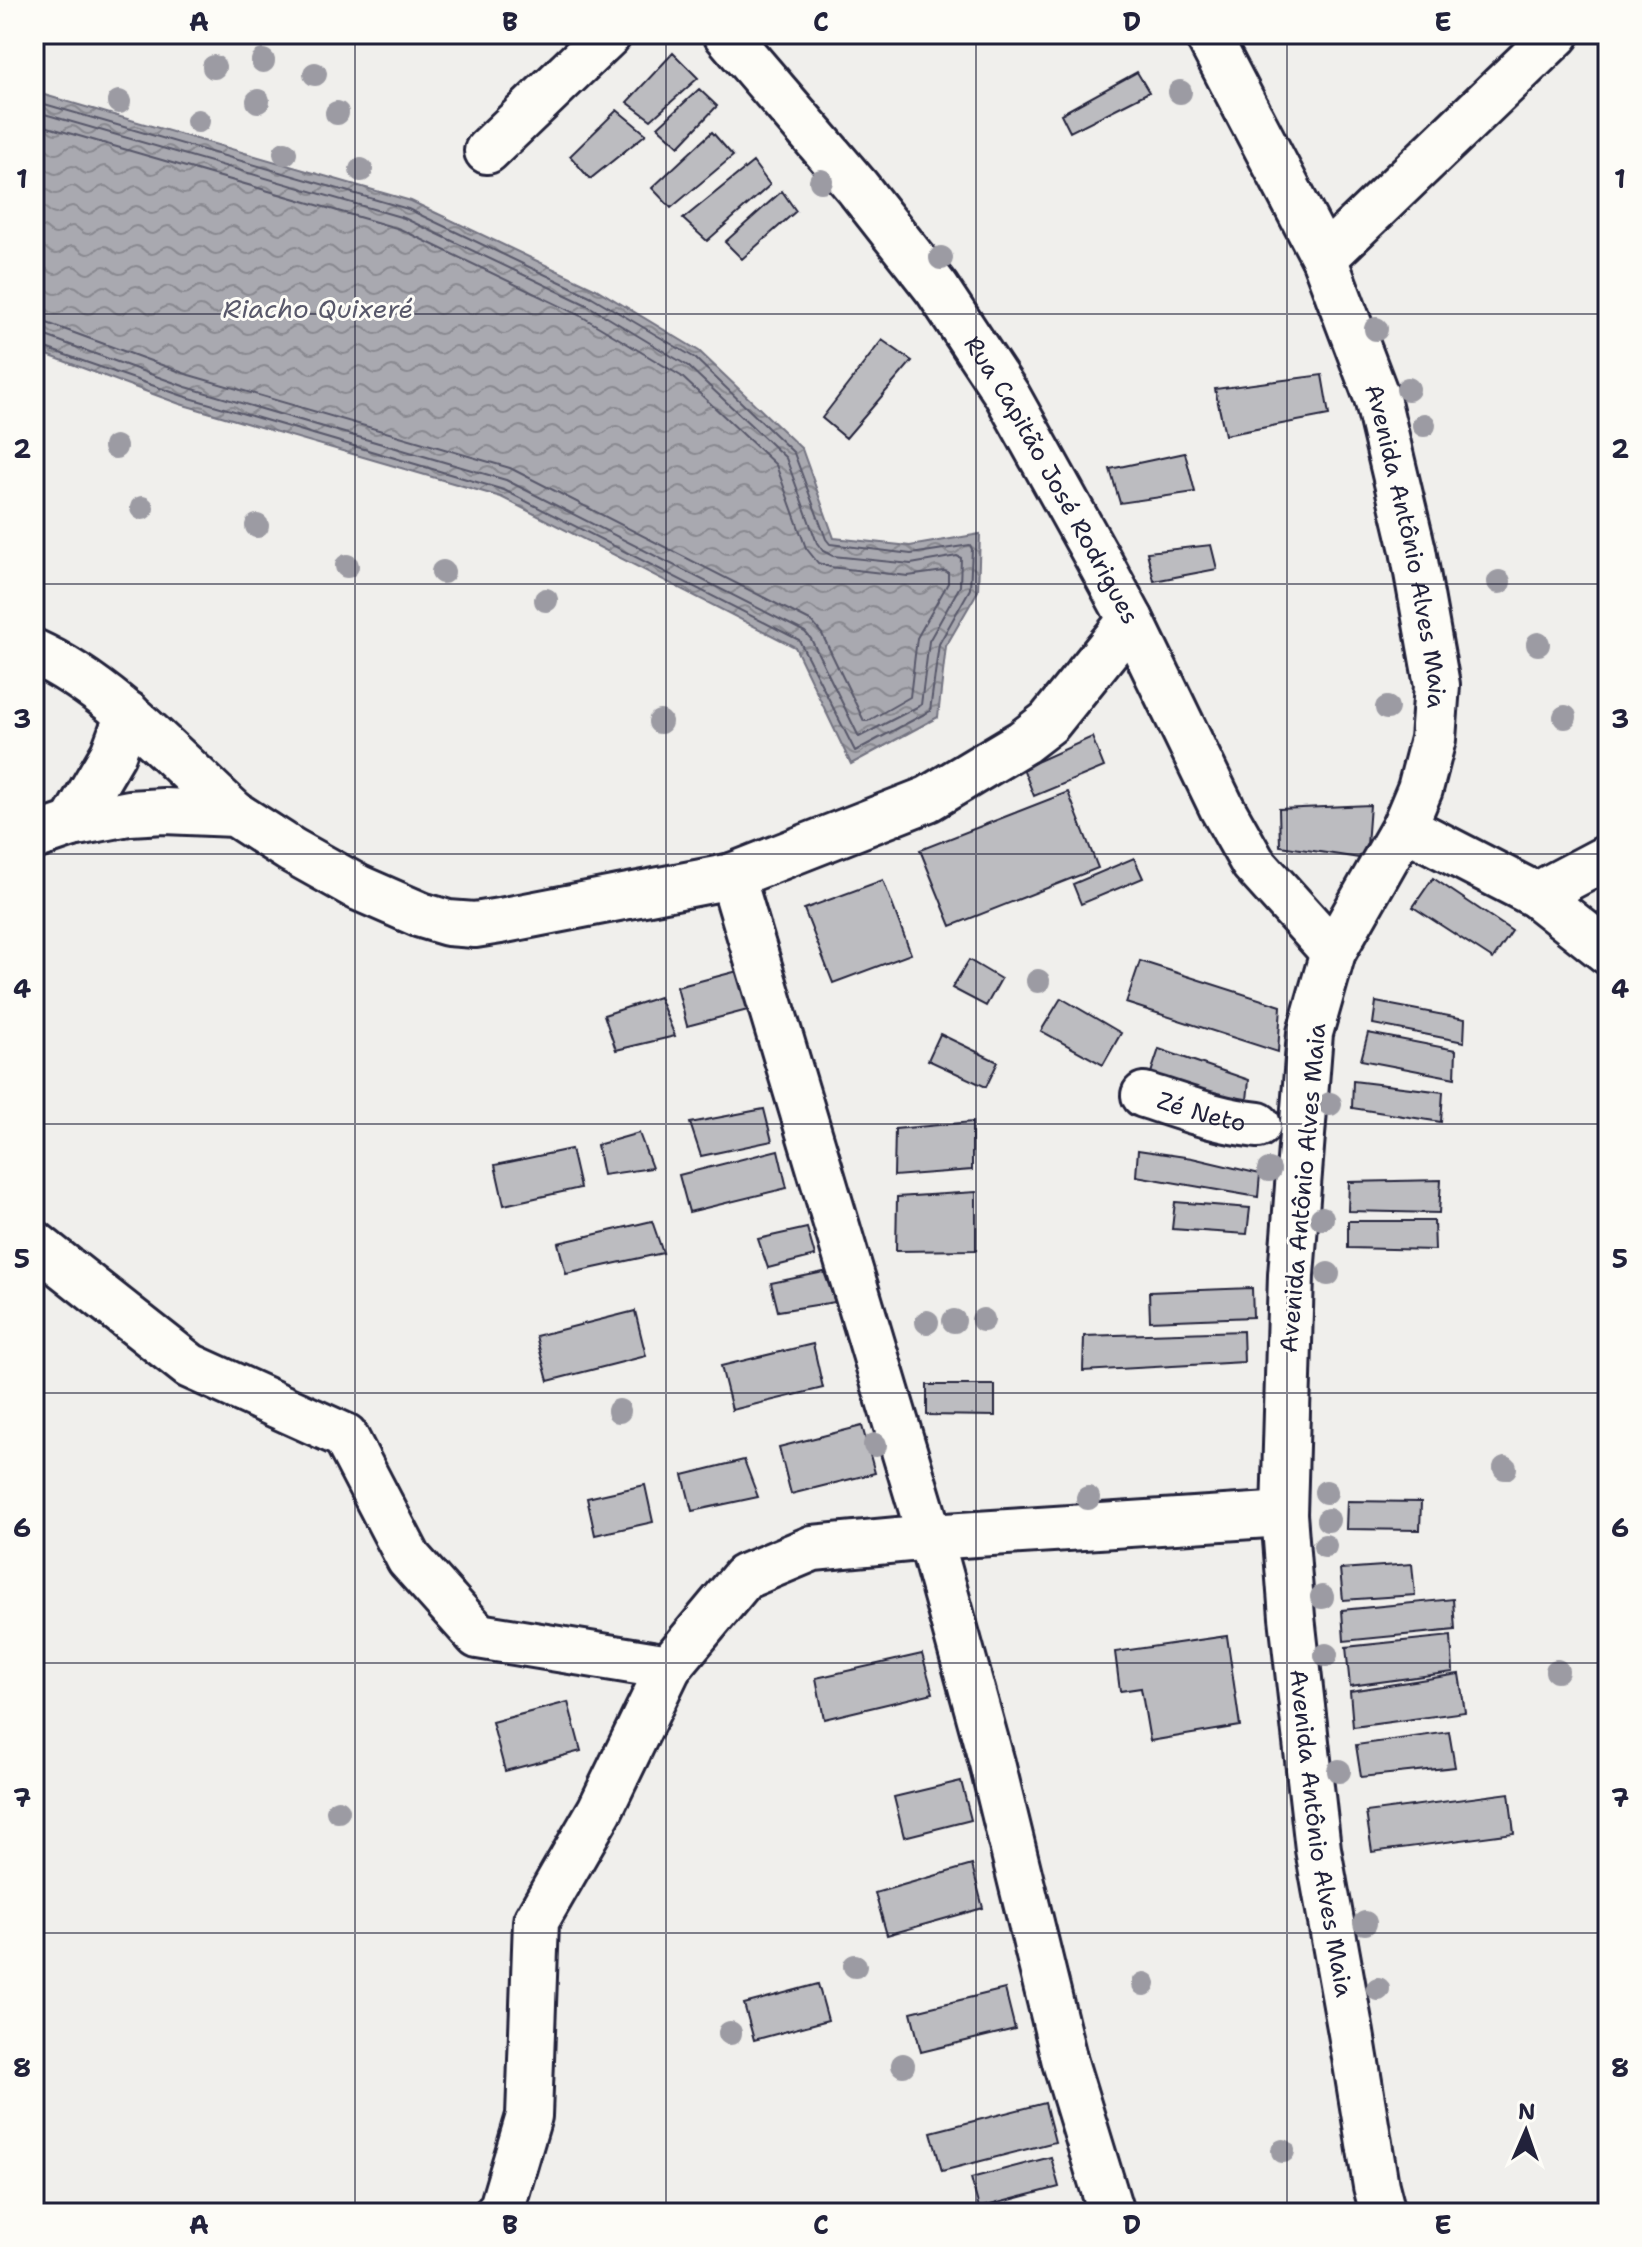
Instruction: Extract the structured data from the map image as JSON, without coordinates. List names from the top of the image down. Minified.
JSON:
{"streets":{"street":["Rua Capitão José Rodrigues","Avenida Antônio Alves Maia","Zé Neto"]},"crossings":[["Rua Capitão José Rodrigues","Avenida Antônio Alves Maia"]],"water":["Riacho Quixeré"],"north":"top","grid":{"columns":["A","B","C","D","E"],"rows":["1","2","3","4","5","6","7","8"]}}
